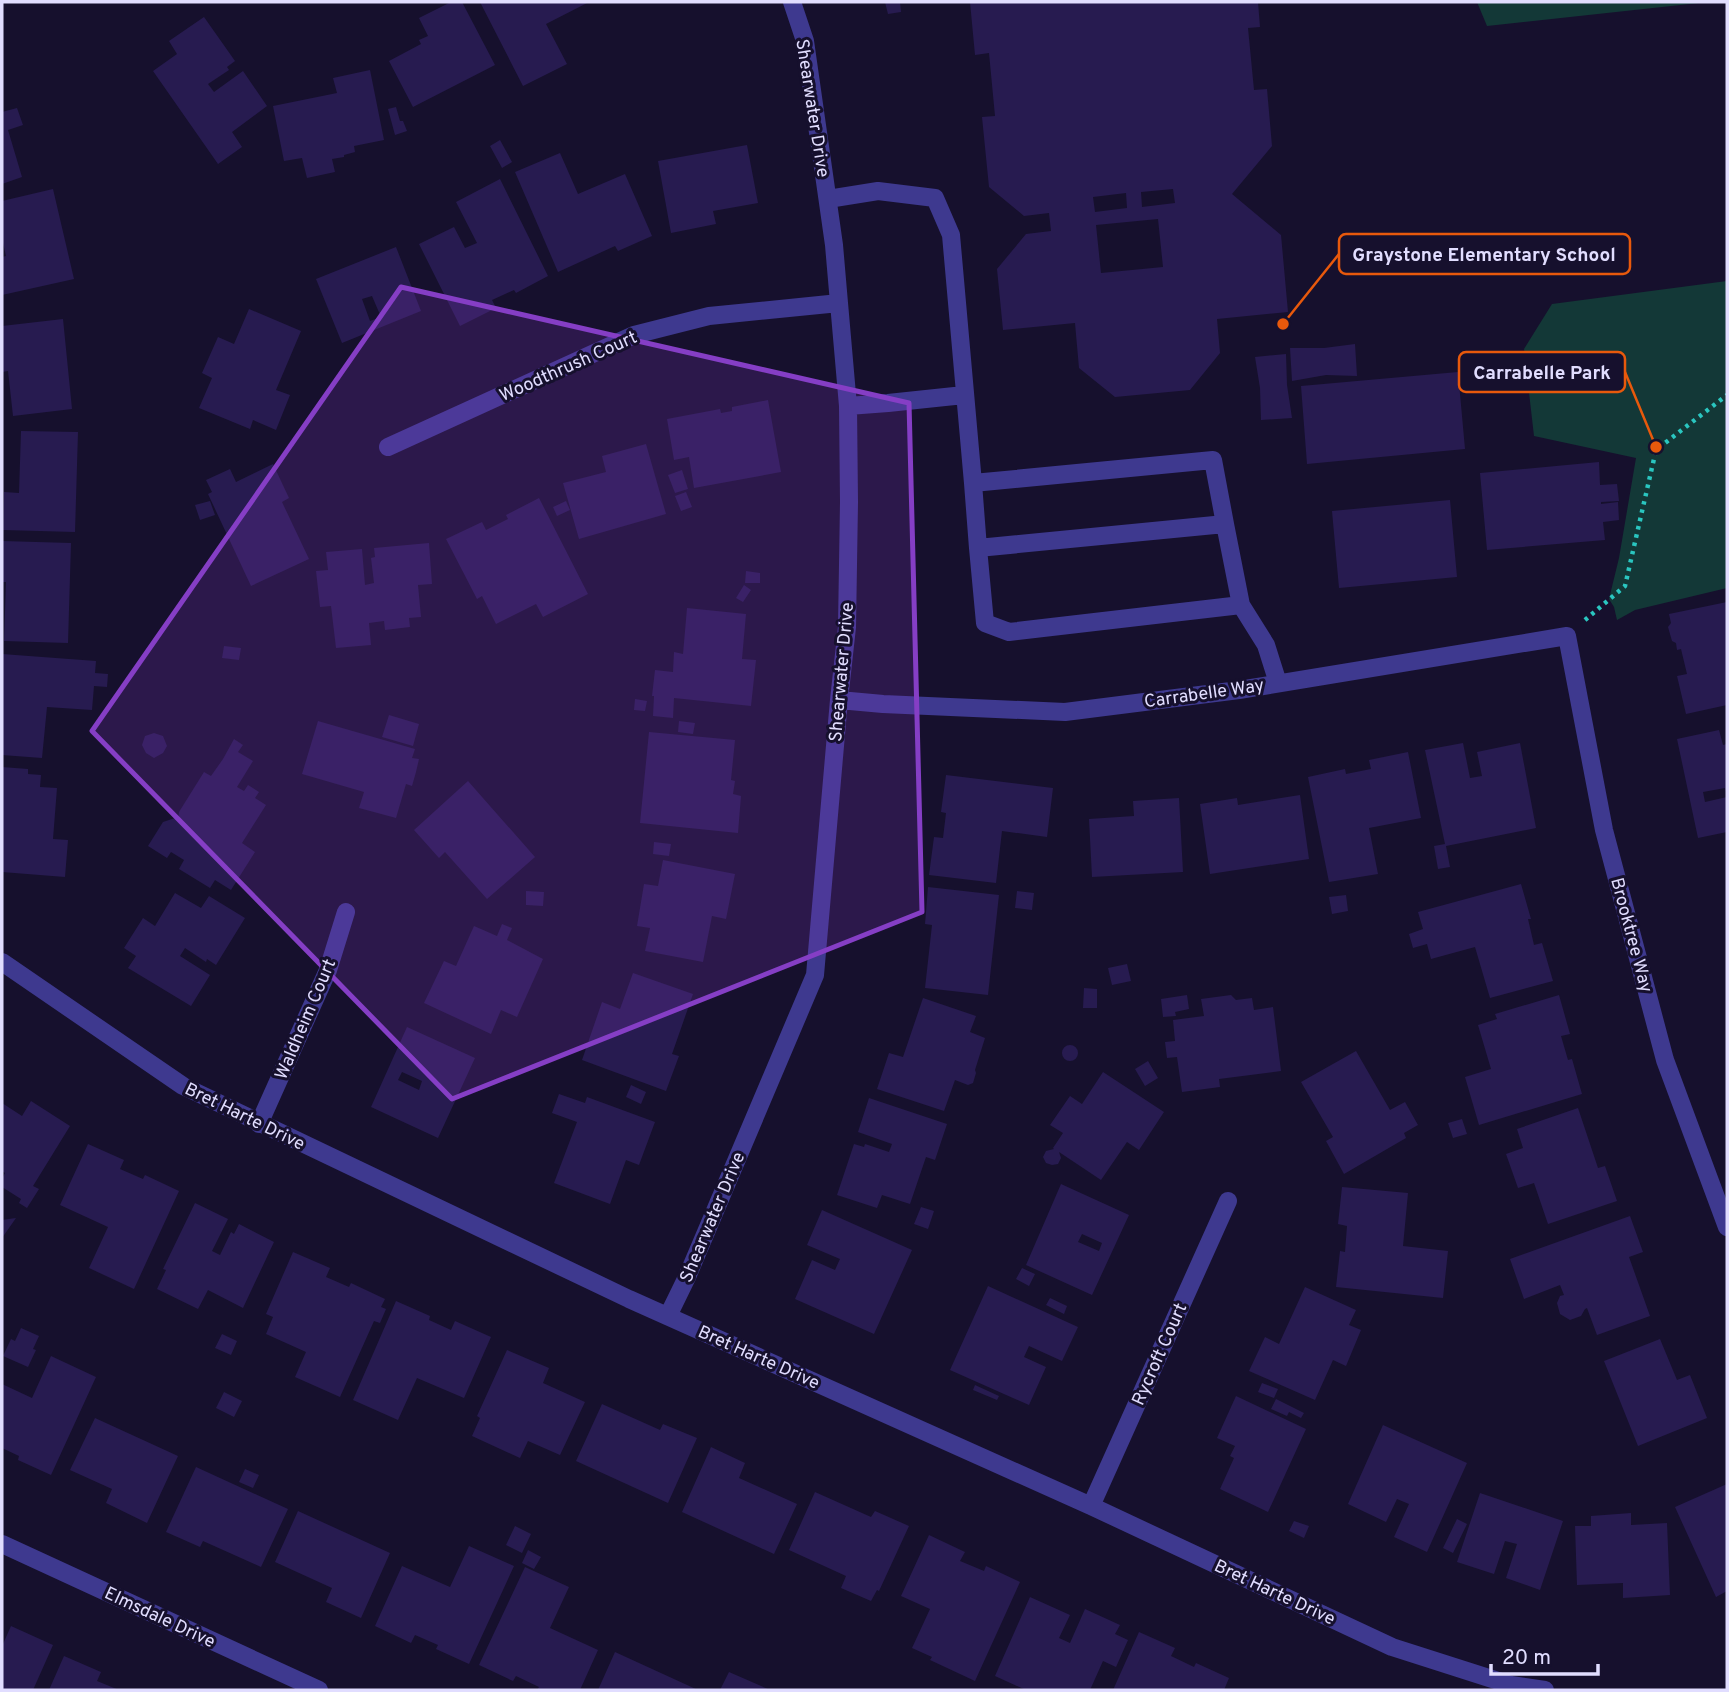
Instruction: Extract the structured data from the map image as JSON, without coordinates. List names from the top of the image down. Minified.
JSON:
{"streets":{"street":["Shearwater Drive","Woodthrush Court","Carrabelle Way","Brooktree Way","Waldheim Court","Bret Harte Drive","Rycroft Court","Elmsdale Drive"]},"crossings":[["Shearwater Drive","Woodthrush Court"],["Shearwater Drive","Carrabelle Way"],["Shearwater Drive","Bret Harte Drive"],["Carrabelle Way","Brooktree Way"],["Waldheim Court","Bret Harte Drive"],["Bret Harte Drive","Rycroft Court"]],"places":["Graystone Elementary School","Carrabelle Park"],"scale_bar":"20 m"}
